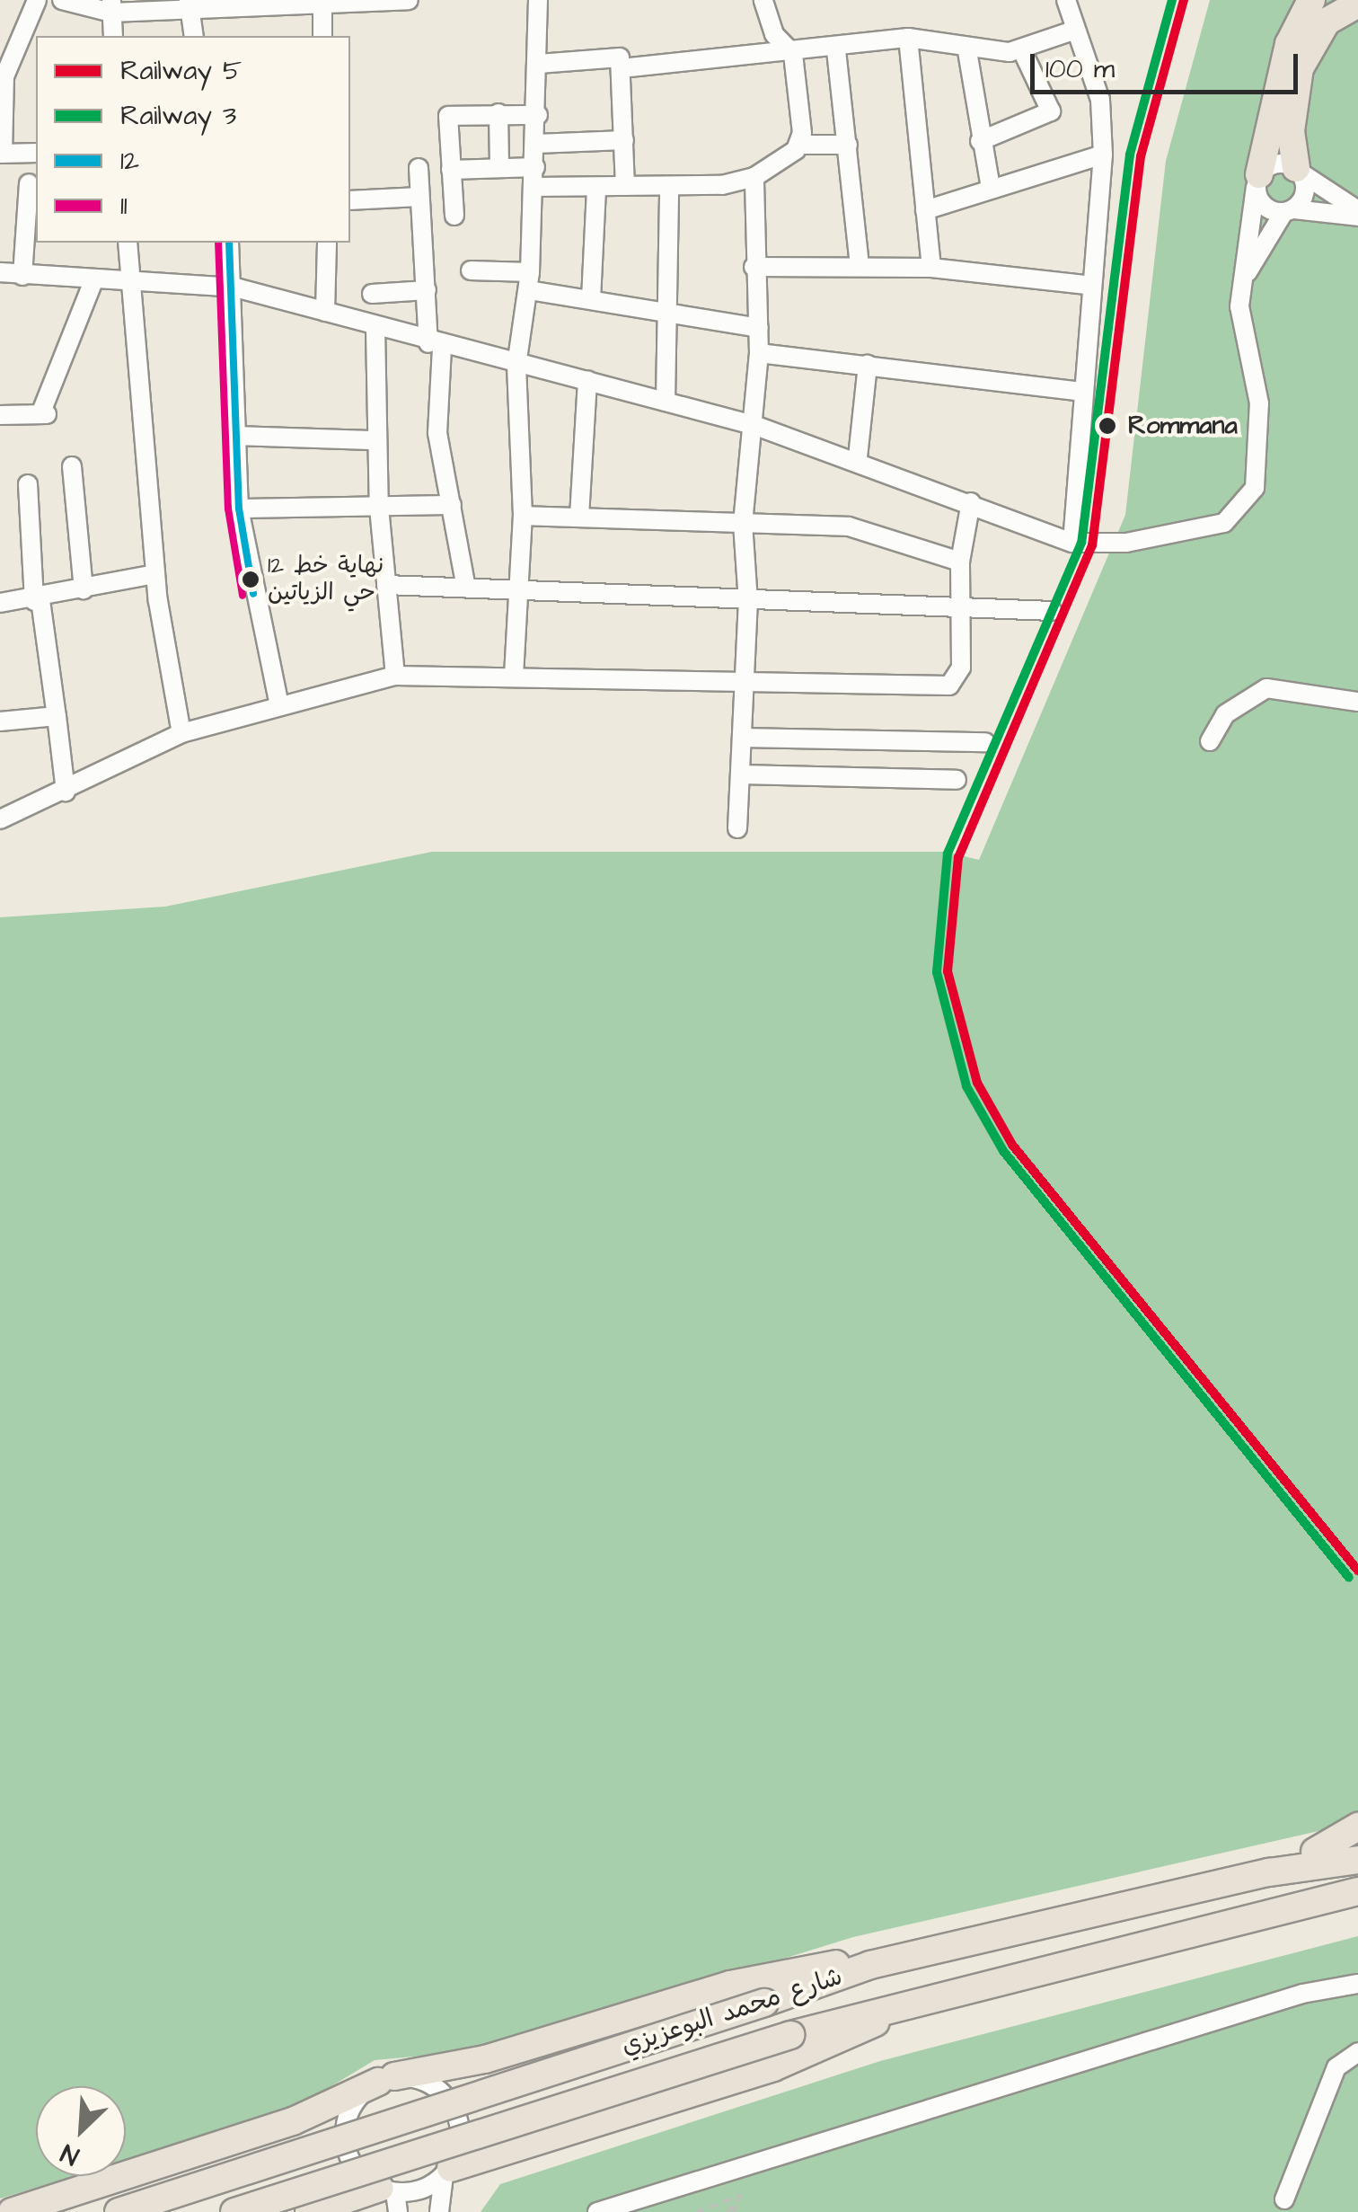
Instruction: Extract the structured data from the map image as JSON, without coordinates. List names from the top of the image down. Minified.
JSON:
{"streets":{"highway":["شارع محمد البوعزيزي"]},"places":["Rommana","نهاية خط 12 حي الزياتين"],"lines":["rail line 5","rail line 3","transit line 12","transit line 11"],"legend":["Railway 5","Railway 3","12","11"],"scale_bar":"100 m","north":"bottom left"}
